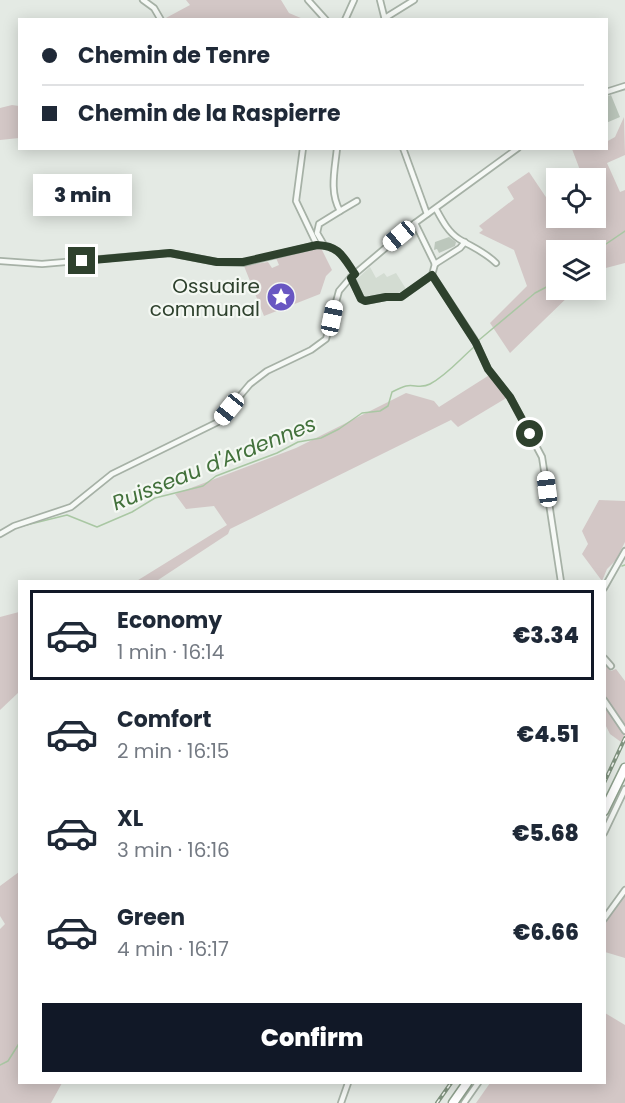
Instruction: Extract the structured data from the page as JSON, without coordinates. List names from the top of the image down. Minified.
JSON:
{"water":["Ruisseau d'Ardennes"],"places":{"place":["Ossuaire communal"]},"page":{"banner":["Chemin de Tenre","Chemin de la Raspierre"],"bubble":"3 min","list":[{"name":"Economy","note":"1 min · 16:14","value":"€3.34"},{"name":"Comfort","note":"2 min · 16:15","value":"€4.51"},{"name":"XL","note":"3 min · 16:16","value":"€5.68"},{"name":"Green","note":"4 min · 16:17","value":"€6.66"}],"buttons":"Confirm"}}
